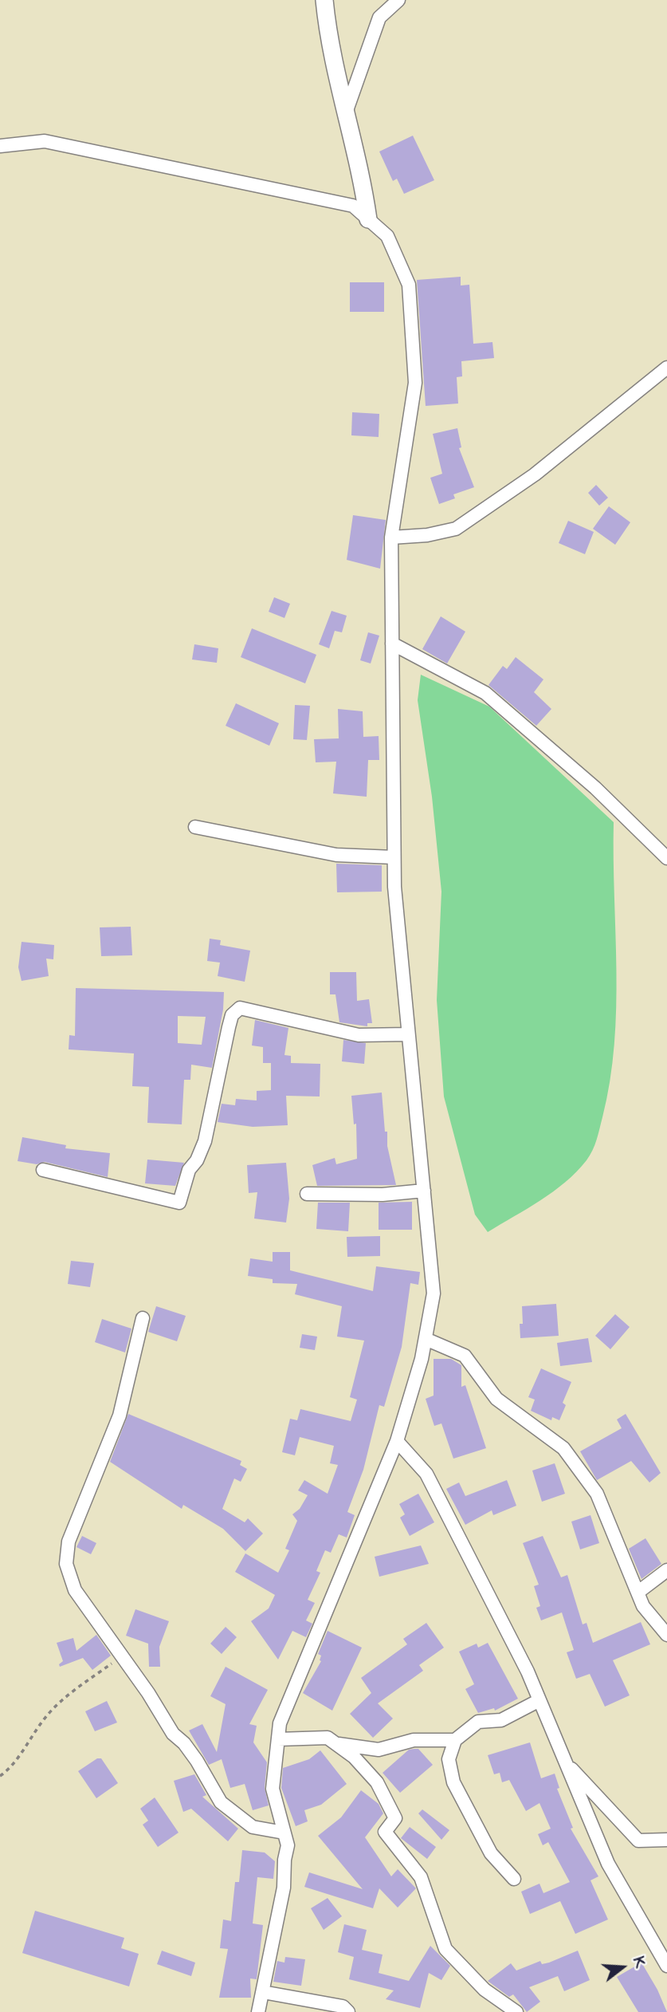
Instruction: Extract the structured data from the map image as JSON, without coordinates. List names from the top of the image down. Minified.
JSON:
{"north":"right"}
